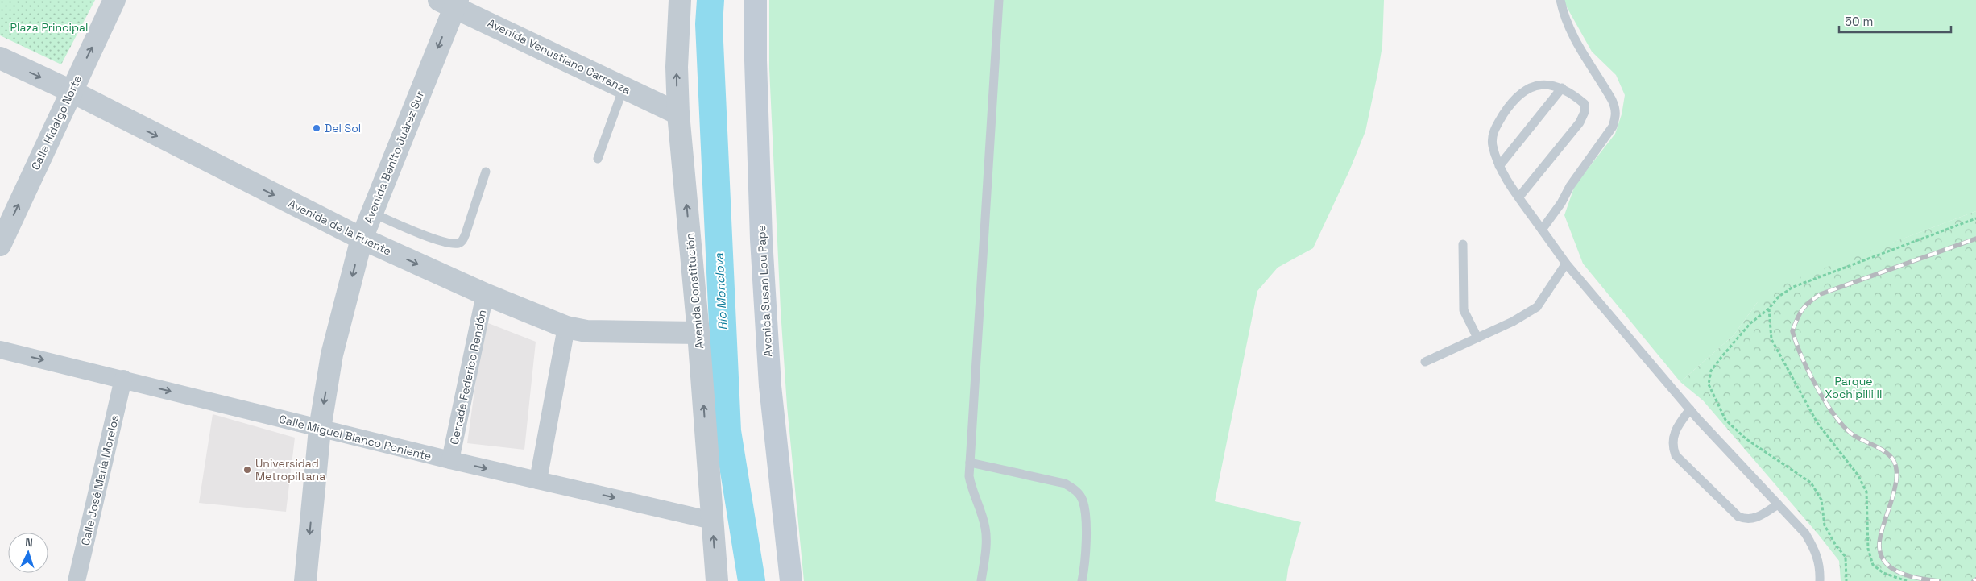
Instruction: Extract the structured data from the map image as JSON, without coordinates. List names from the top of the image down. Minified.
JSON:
{"streets":{"main road":["Avenida Susan Lou Pape"],"street":["Avenida Venustiano Carranza","Calle Hidalgo Norte","Avenida Benito Juárez Sur","Avenida de la Fuente","Avenida Constitución","Cerrada Federico Rendón","Calle Miguel Blanco Poniente","Calle José María Morelos"]},"crossings":[["Avenida Venustiano Carranza","Avenida Benito Juárez Sur"],["Avenida Venustiano Carranza","Avenida Constitución"],["Calle Hidalgo Norte","Avenida de la Fuente"],["Avenida Benito Juárez Sur","Avenida de la Fuente"],["Avenida Benito Juárez Sur","Calle Miguel Blanco Poniente"],["Avenida de la Fuente","Avenida Constitución"],["Avenida de la Fuente","Cerrada Federico Rendón"],["Avenida Constitución","Calle Miguel Blanco Poniente"],["Cerrada Federico Rendón","Calle Miguel Blanco Poniente"],["Calle Miguel Blanco Poniente","Calle José María Morelos"]],"one_way":["Calle Hidalgo Norte","Avenida Benito Juárez Sur","Avenida de la Fuente","Avenida Constitución","Calle Miguel Blanco Poniente"],"water":["Río Monclova"],"parks":["Plaza Principal","Parque Xochipilli II"],"places":["Del Sol","Universidad Metropiltana"],"scale_bar":"50 m","north":"top"}
